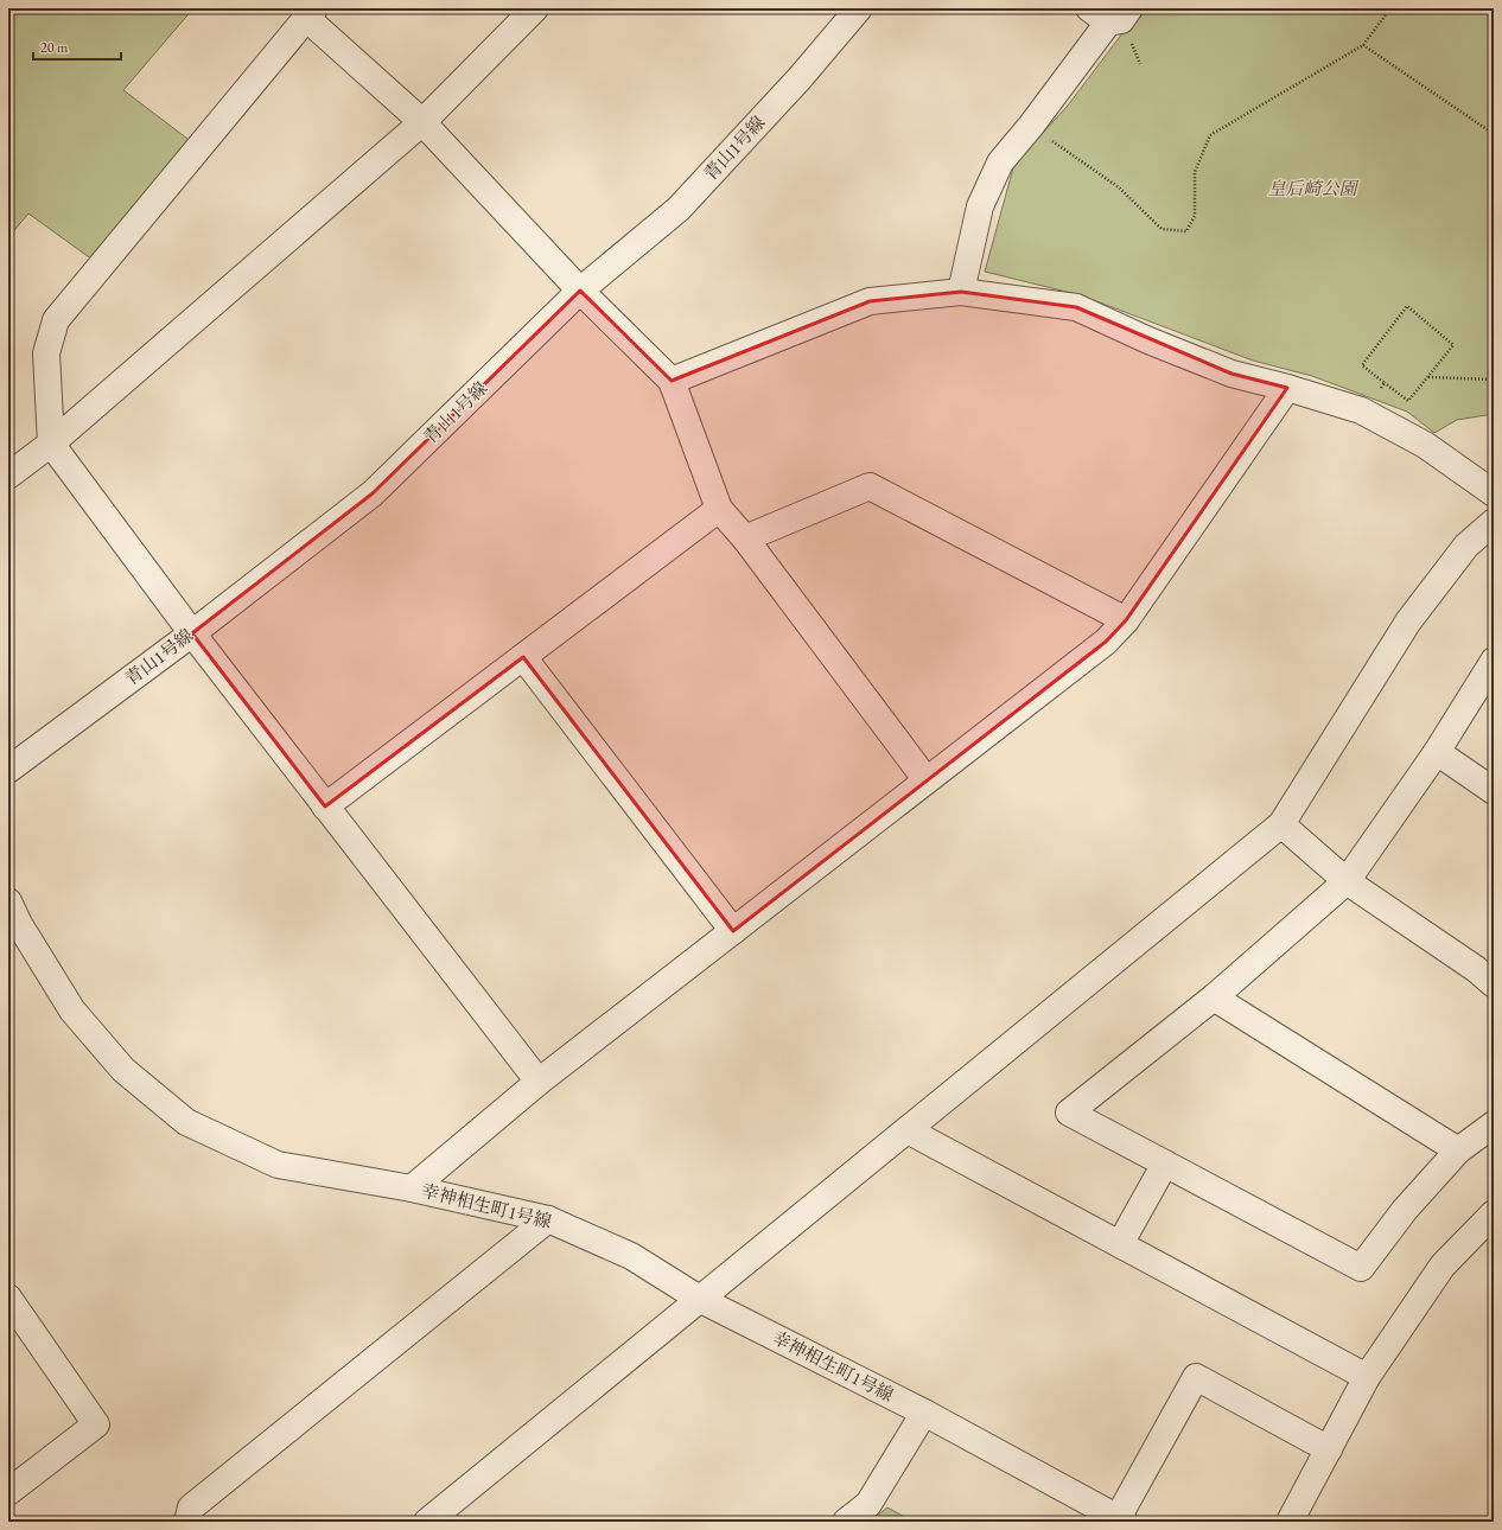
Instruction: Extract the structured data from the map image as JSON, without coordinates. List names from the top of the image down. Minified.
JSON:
{"streets":{"street":["青山1号線","幸神相生町1号線"]},"parks":["皇后崎公園"],"scale_bar":"20 m"}
